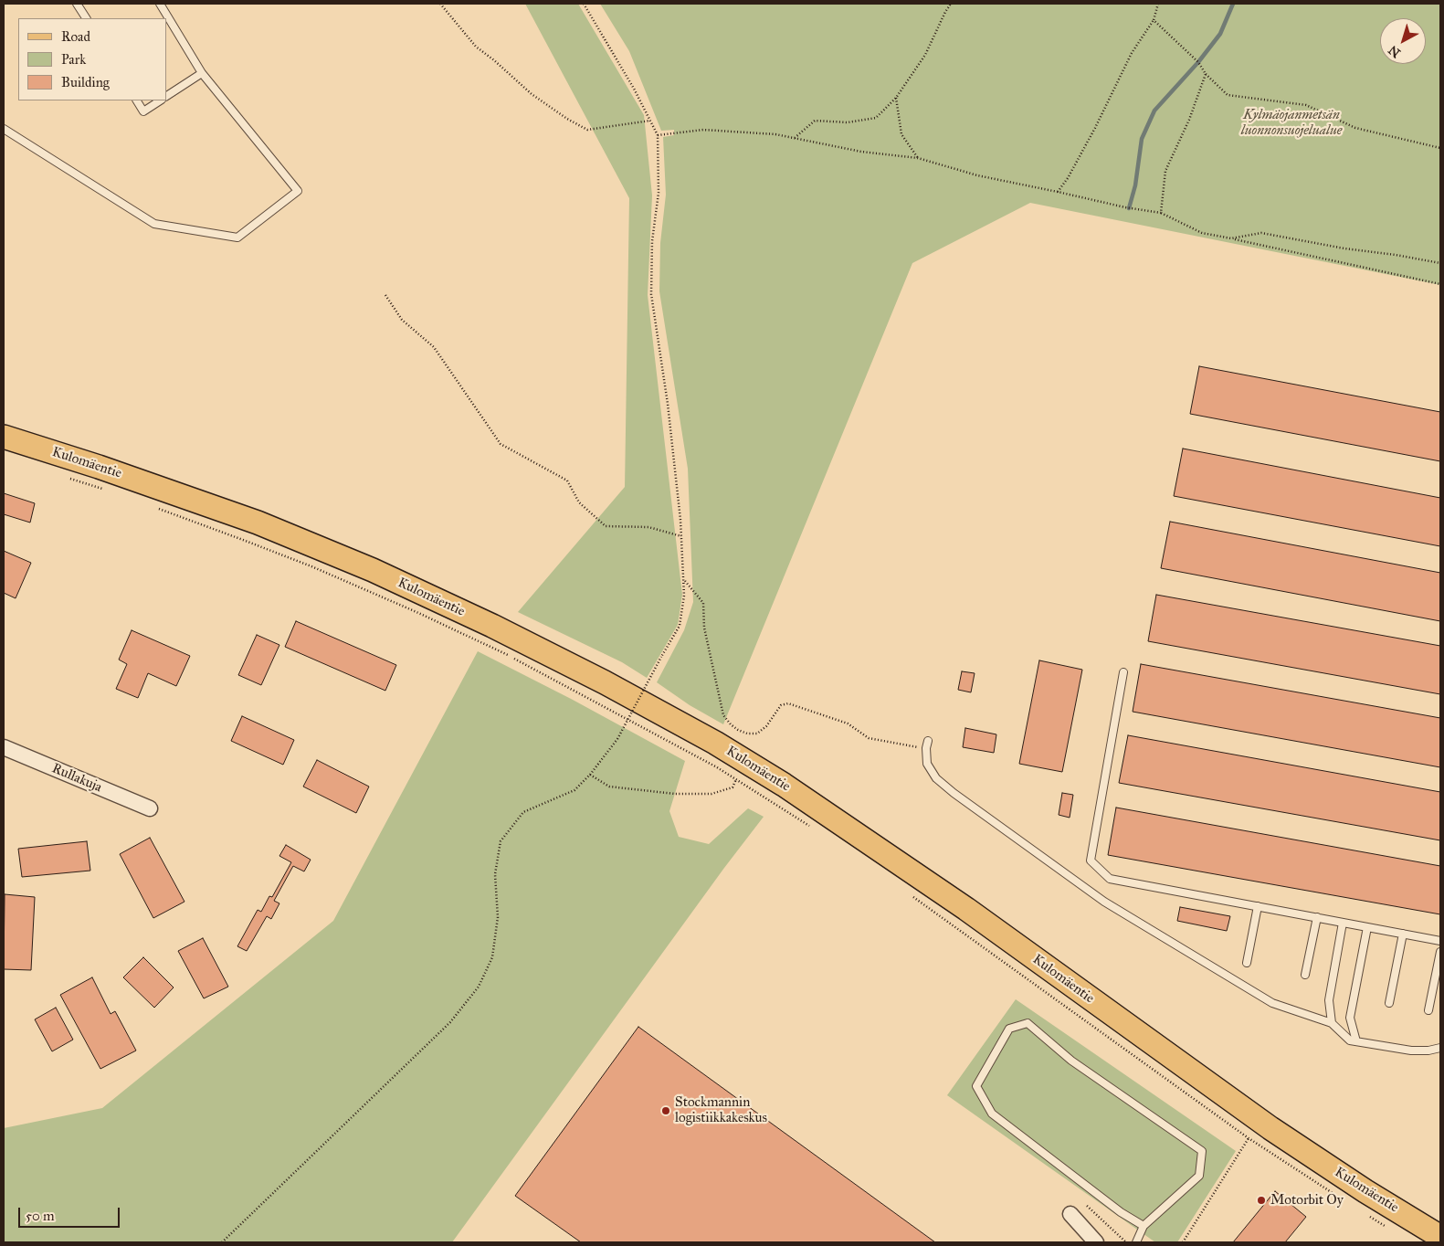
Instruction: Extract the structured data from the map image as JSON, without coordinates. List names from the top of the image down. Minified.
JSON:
{"streets":{"main road":["Kulomäentie"],"street":["Rullakuja"]},"parks":["Kylmäojanmetsän luonnonsuojelualue"],"places":["Stockmannin logistiikkakeskus","Motorbit Oy"],"legend":["Road","Park","Building"],"scale_bar":"50 m","north":"bottom left"}
